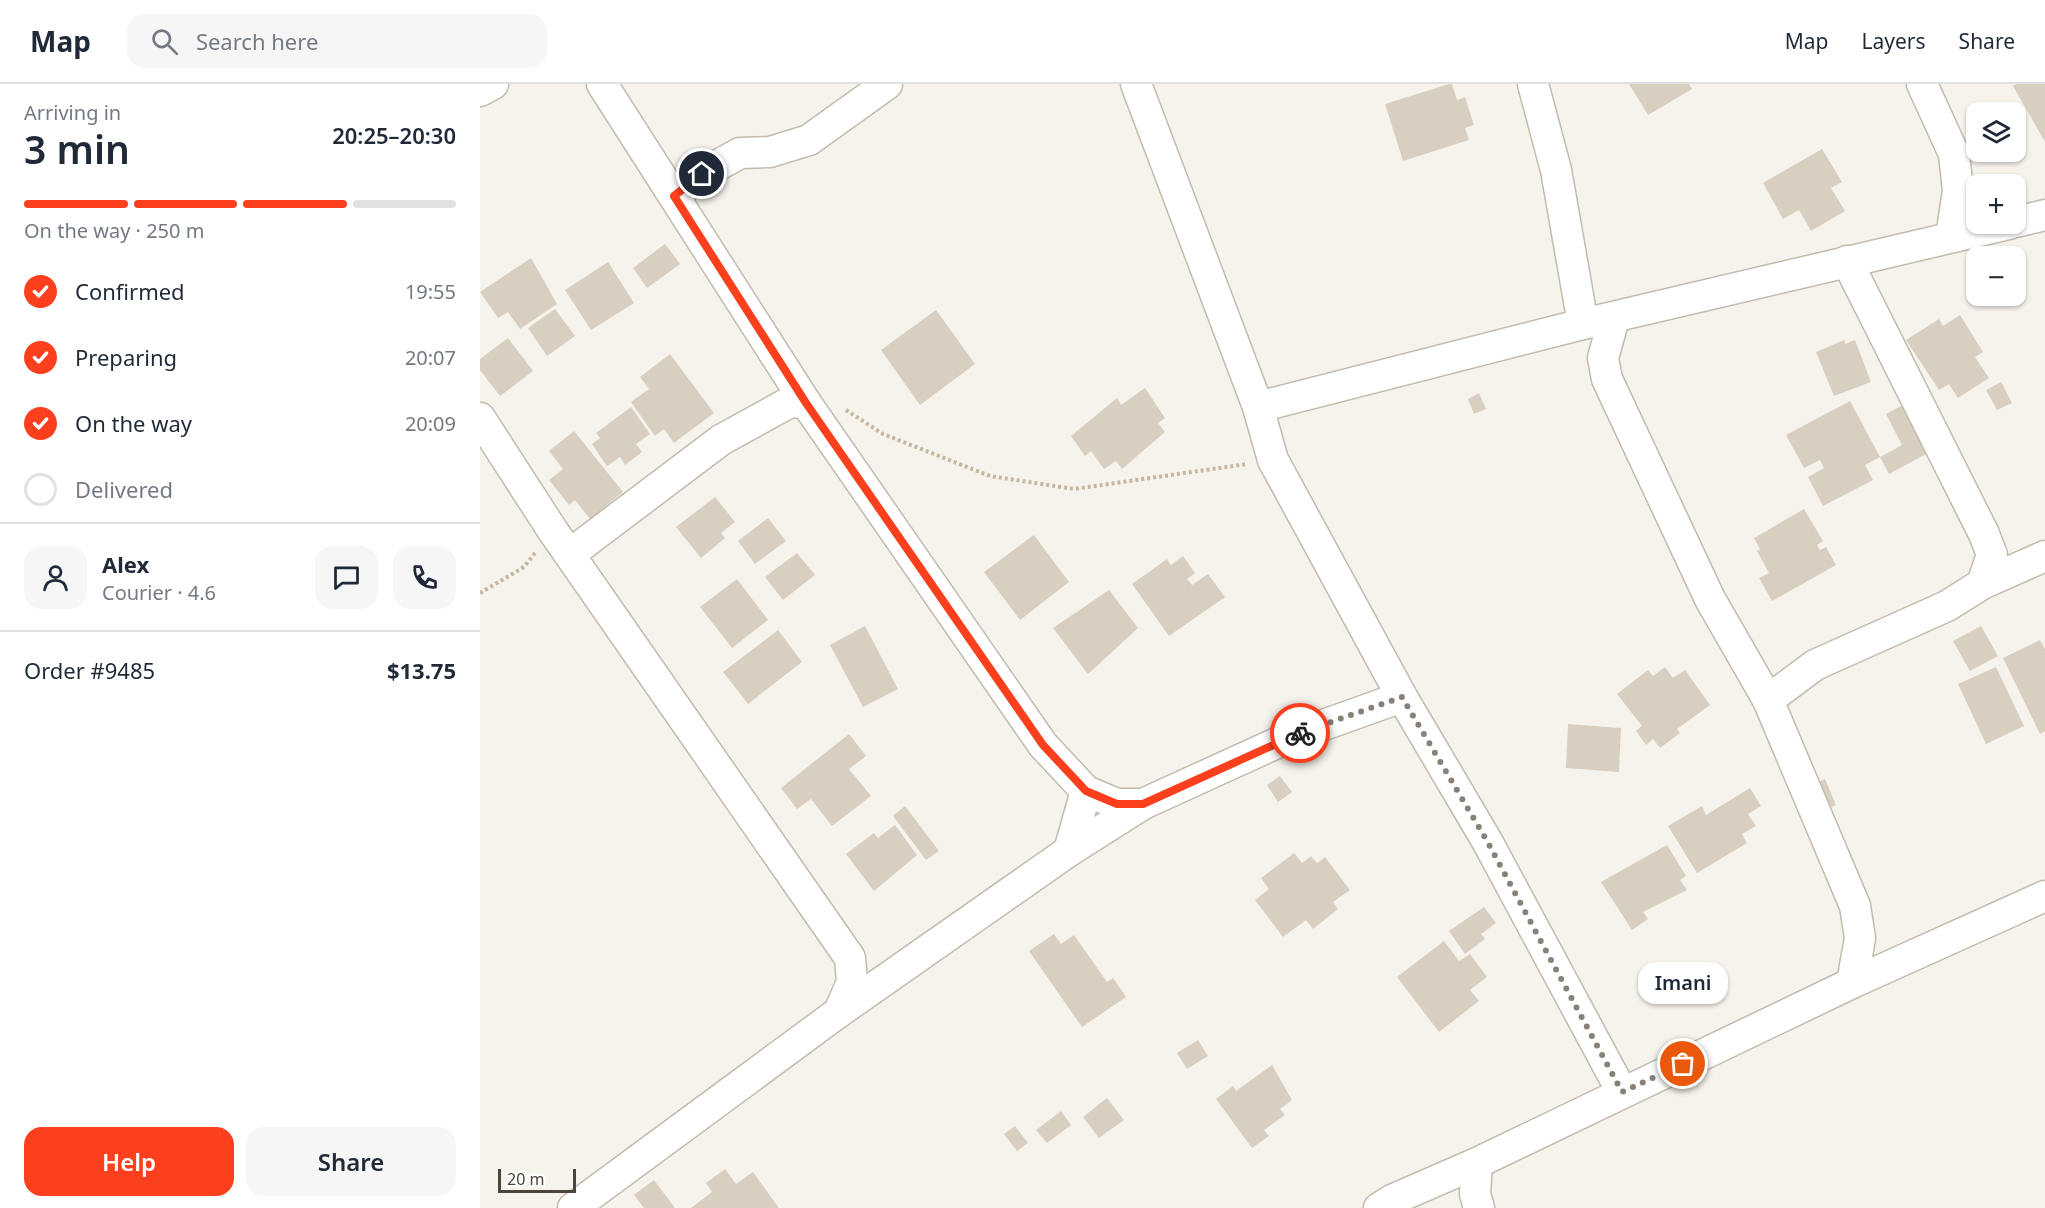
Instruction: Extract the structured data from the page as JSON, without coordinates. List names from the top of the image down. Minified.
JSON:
{"places":["Imani"],"scale_bar":"20 m","page":{"header":"Map","search":"Search here","nav":["Map","Layers","Share"],"heading":["3 min","Arriving in","20:25–20:30"],"panel":["Alex","Courier · 4.6","Order #9485","$13.75"],"map_buttons":["+","−"],"bar":"On the way · 250 m","list":[["Confirmed","19:55"],["Preparing","20:07"],["On the way","20:09"],"Delivered"],"bubble":"Imani","buttons":["Help","Share"],"scale":"20 m"}}
